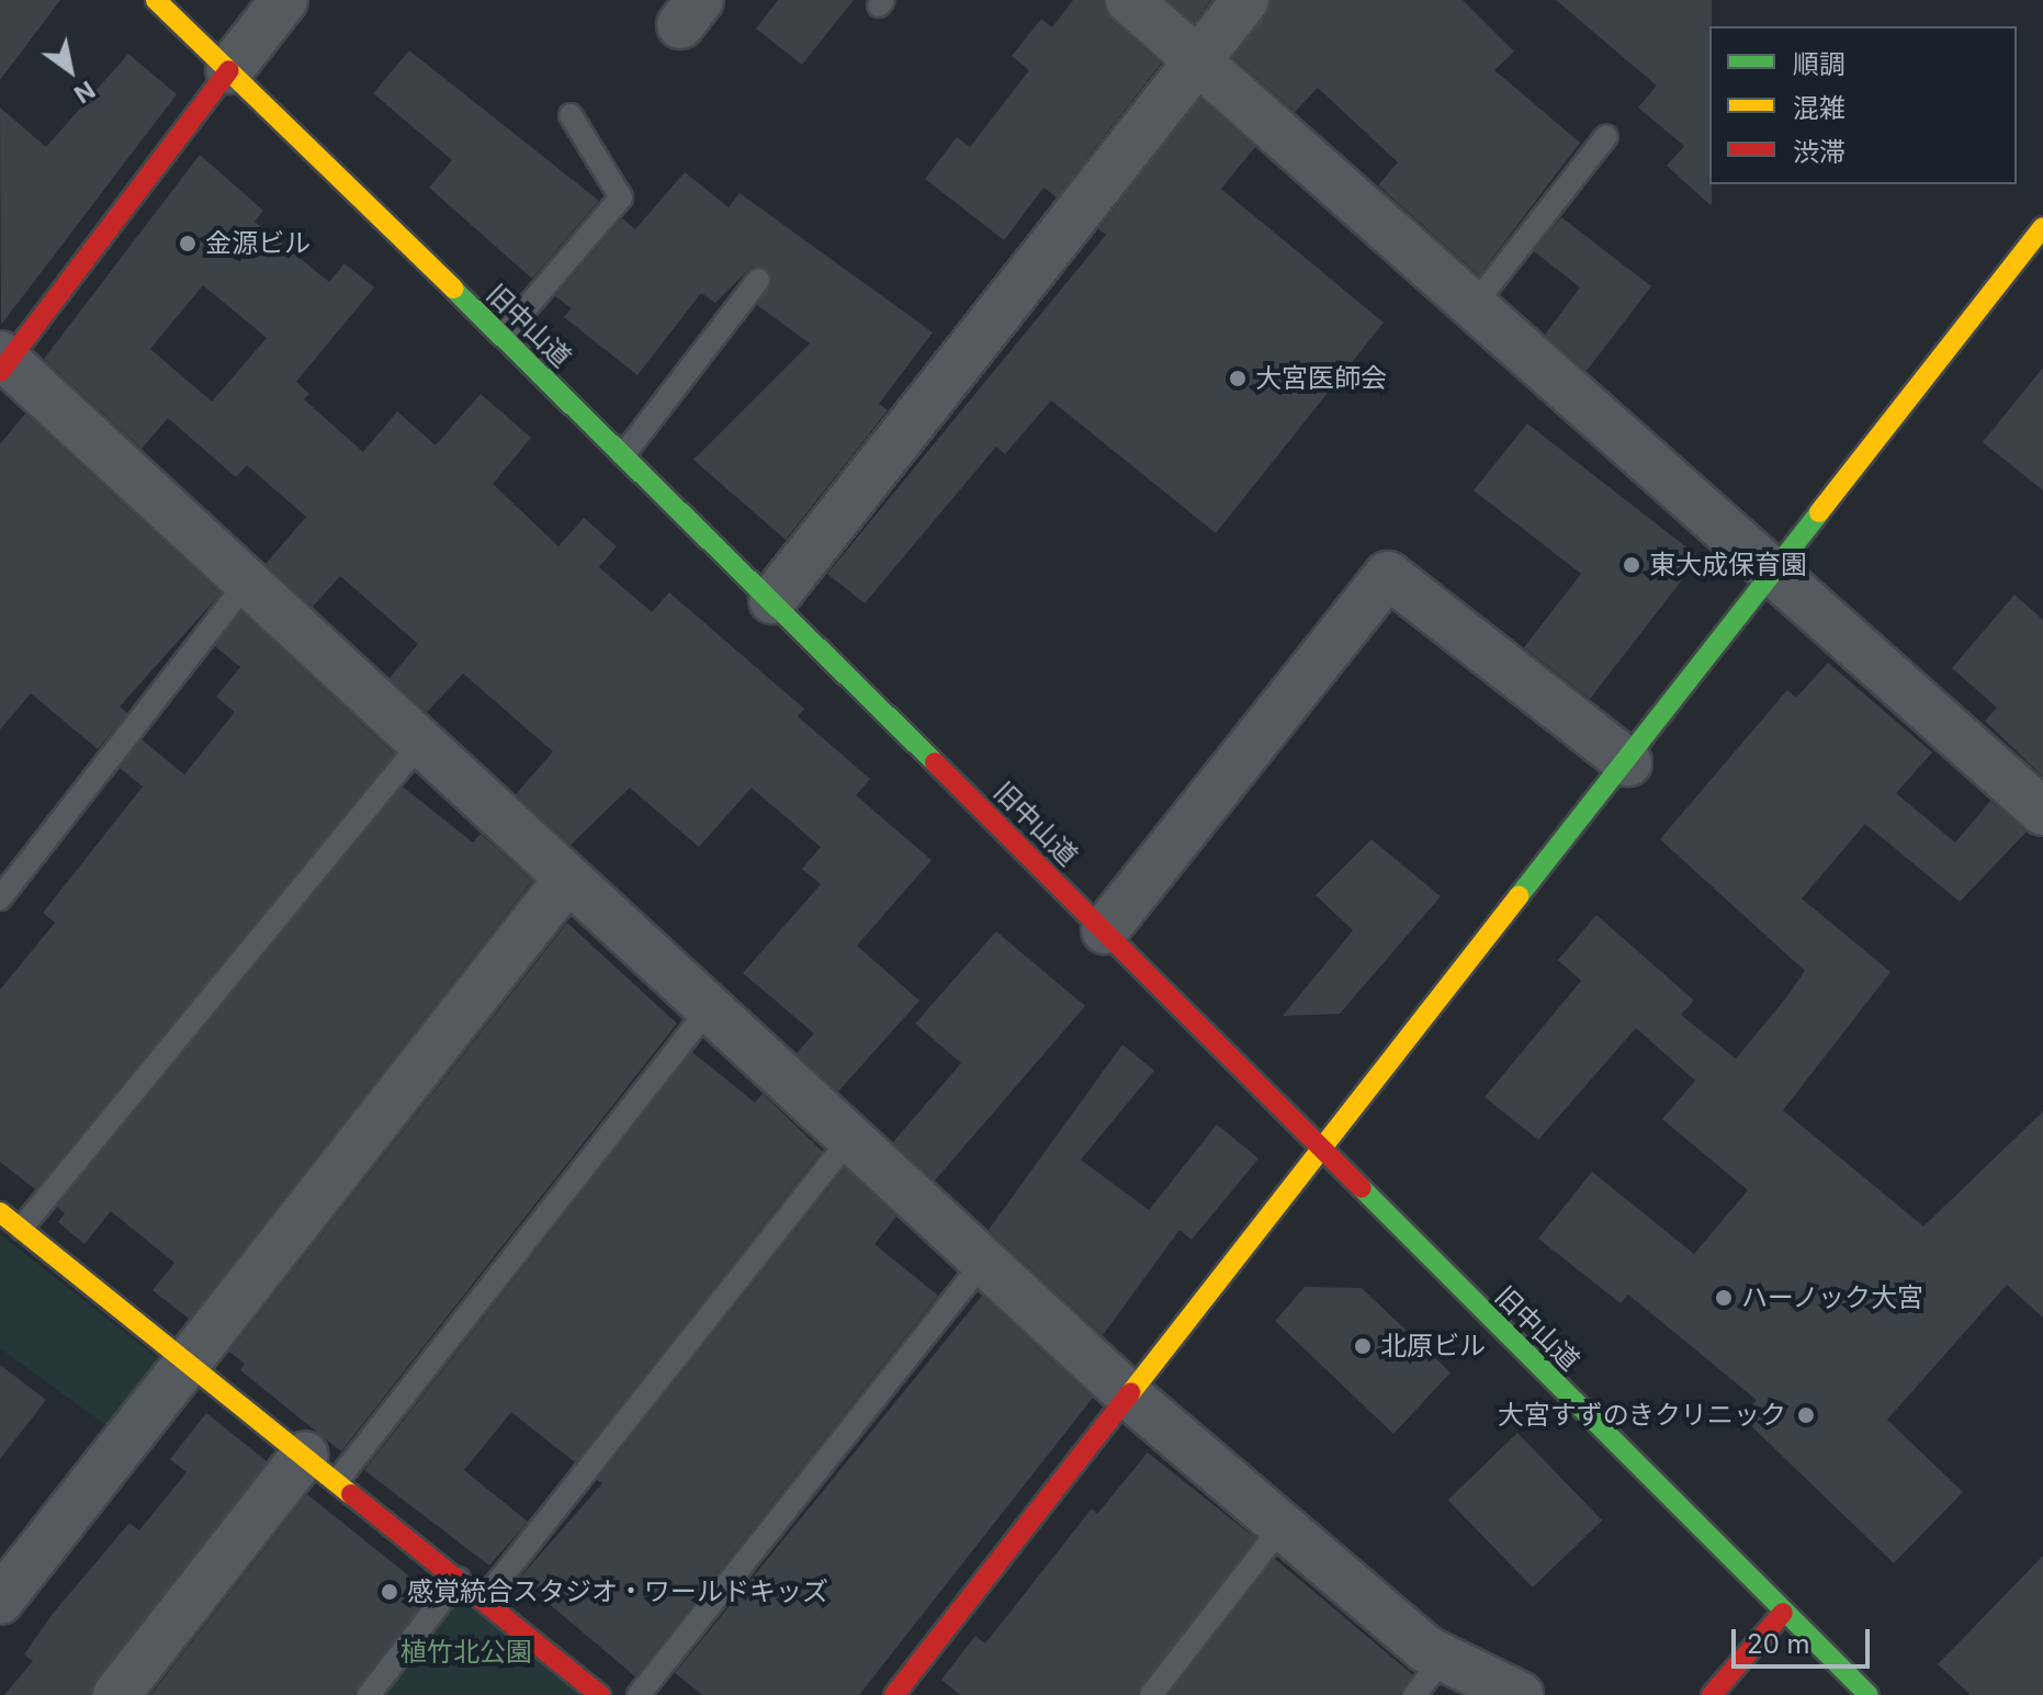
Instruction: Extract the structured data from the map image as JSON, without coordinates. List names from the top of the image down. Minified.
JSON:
{"streets":{"street":["旧中山道"]},"parks":["植竹北公園"],"places":["金源ビル","大宮医師会","東大成保育園","ハーノック大宮","北原ビル","大宮すずのきクリニック","感覚統合スタジオ・ワールドキッズ"],"legend":["順調","混雑","渋滞"],"scale_bar":"20 m","north":"bottom right"}
